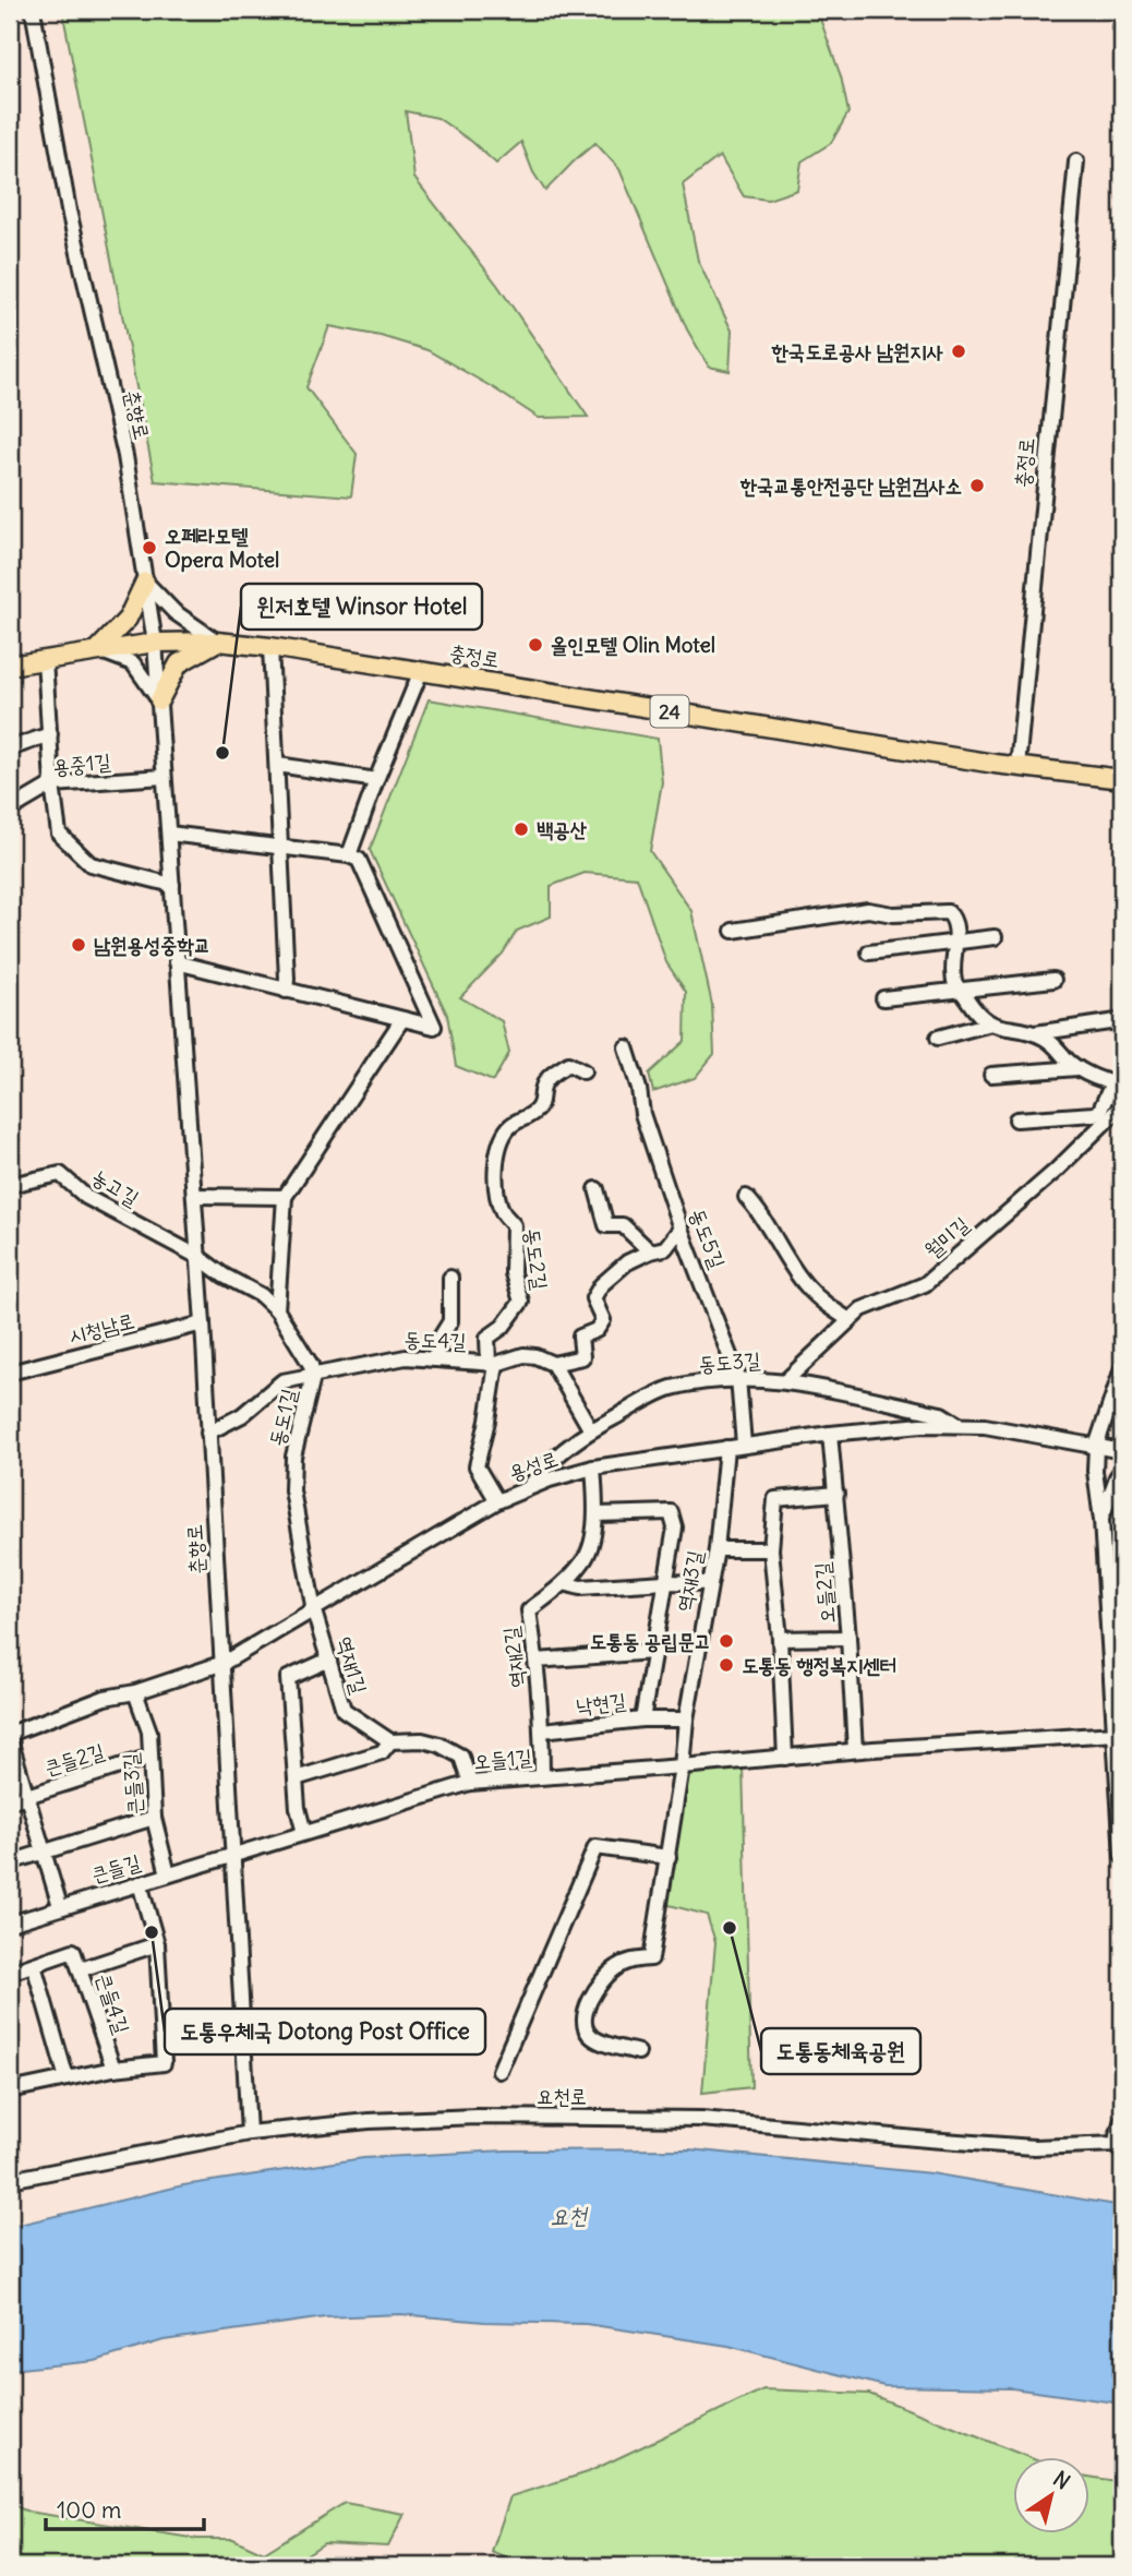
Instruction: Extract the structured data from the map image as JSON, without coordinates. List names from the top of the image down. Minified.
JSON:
{"streets":{"main road":["충정로","24"],"street":["춘향로","용중1길","농고길","월미길","동도5길","동도2길","시청남로","동도4길","동도3길","동도1길","용성로","역재3길","오들2길","역재2길","역재1길","낙현길","큰들2길","오들1길","큰들3길","큰들길","큰들4길","요천로"]},"crossings":[["춘향로","충정로"],["춘향로","용중1길"],["춘향로","농고길"],["춘향로","시청남로"],["춘향로","동도4길"],["춘향로","용성로"],["춘향로","오들1길"],["춘향로","큰들길"],["춘향로","요천로"],["월미길","동도3길"],["동도5길","동도3길"],["동도5길","용성로"],["동도2길","동도4길"],["동도2길","용성로"],["동도4길","동도1길"],["동도3길","용성로"],["동도1길","용성로"],["동도1길","역재1길"],["용성로","역재3길"],["용성로","오들2길"],["용성로","역재2길"],["용성로","역재1길"],["용성로","큰들3길"],["역재3길","오들1길"],["오들2길","오들1길"],["역재2길","낙현길"],["역재2길","오들1길"],["큰들2길","큰들3길"],["오들1길","큰들길"],["큰들3길","큰들길"]],"water":["요천"],"places":["한국도로공사 남원지사","한국교통안전공단 남원검사소","오페라모텔 Opera Motel","올인모텔 Olin Motel","윈저호텔 Winsor Hotel","백공산","남원용성중학교","도통동 공립문고","도통동 행정복지센터","도통동체육공원","도통우체국 Dotong Post Office"],"scale_bar":"100 m","north":"top right"}
